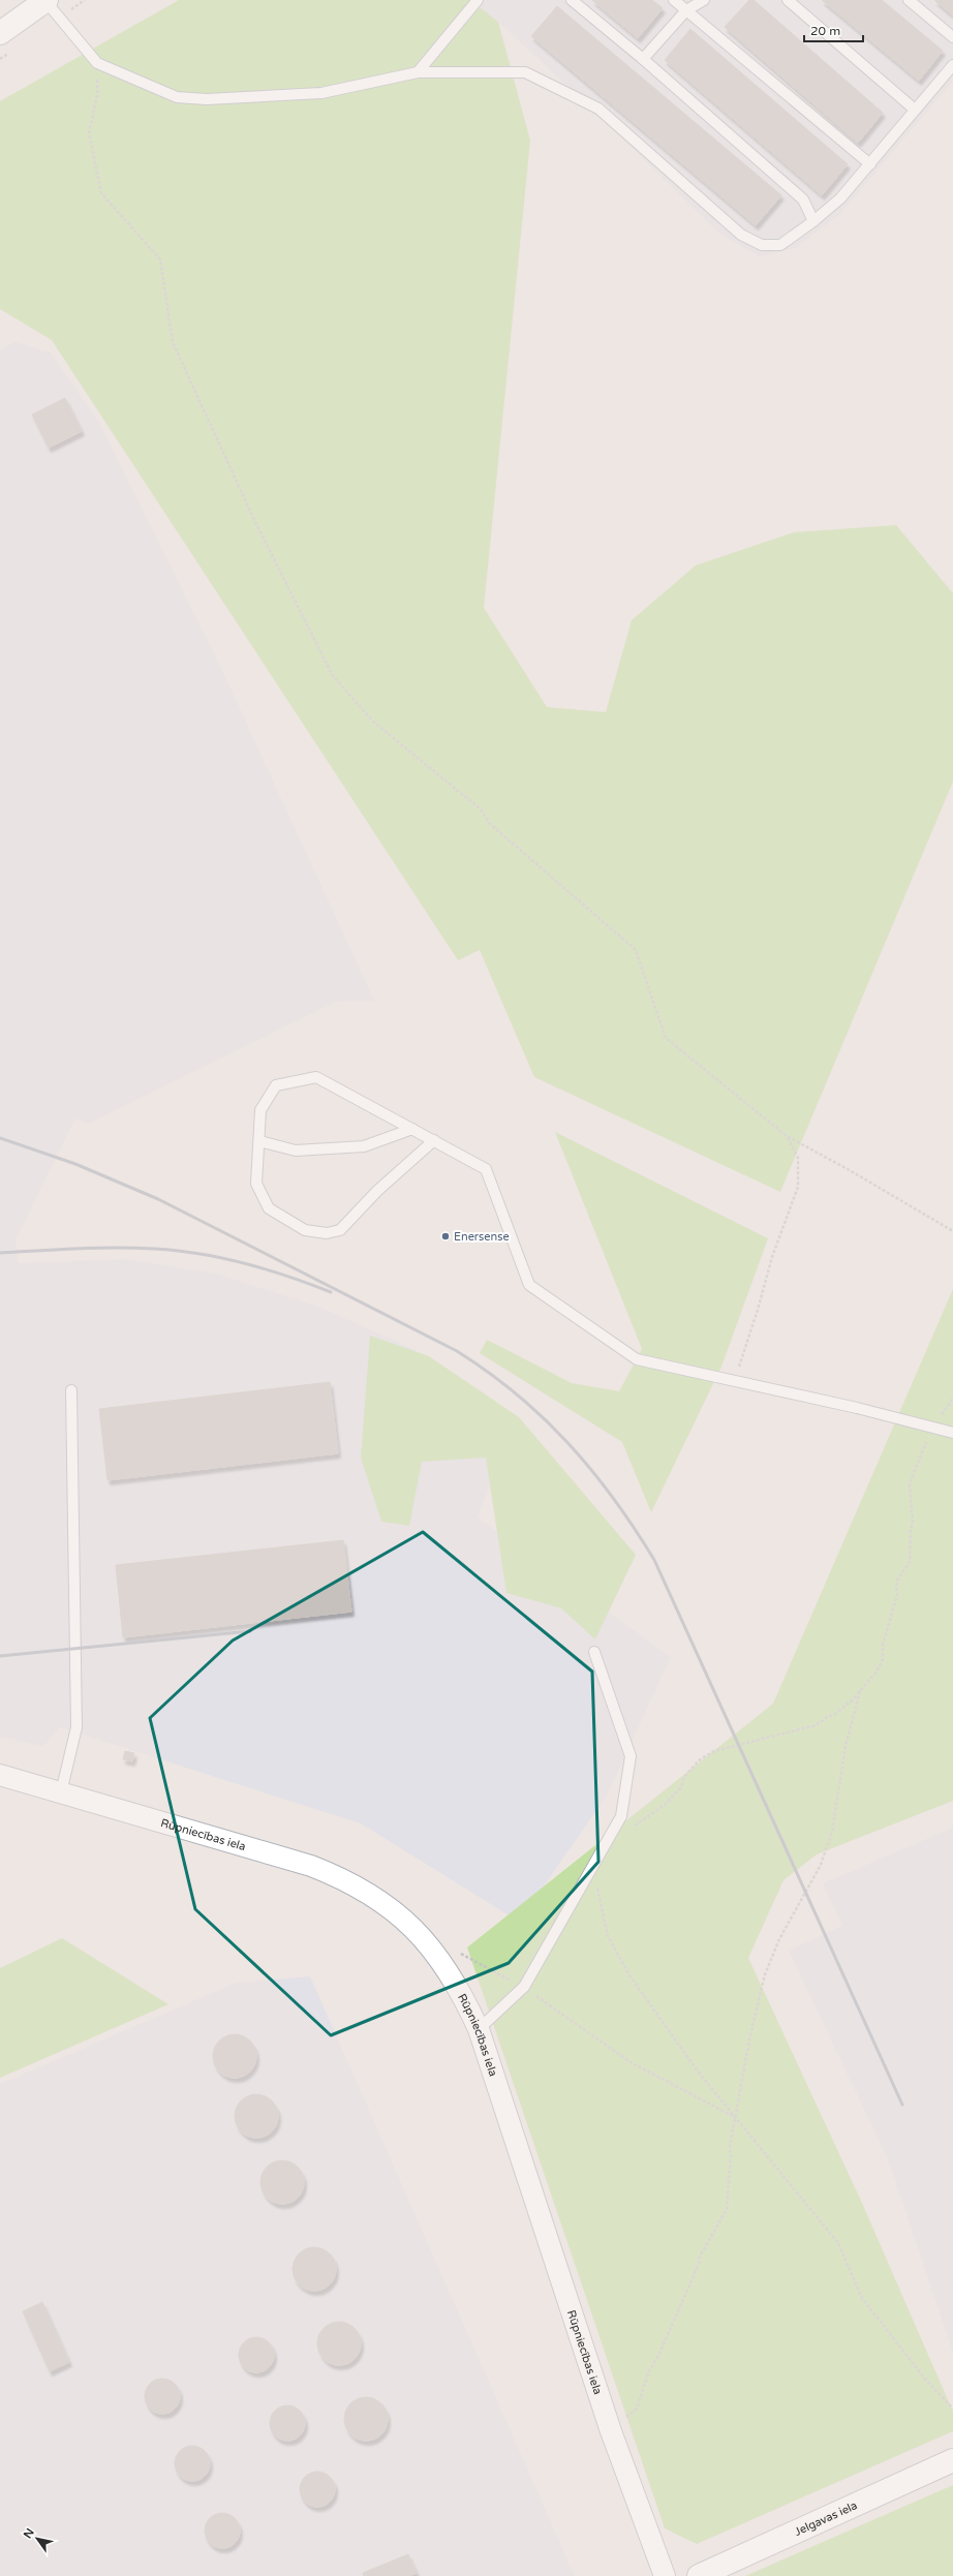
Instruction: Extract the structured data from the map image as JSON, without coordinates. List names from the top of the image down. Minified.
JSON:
{"streets":{"street":["Rūpniecības iela","Jelgavas iela"]},"places":["Enersense"],"scale_bar":"20 m","north":"top left"}
